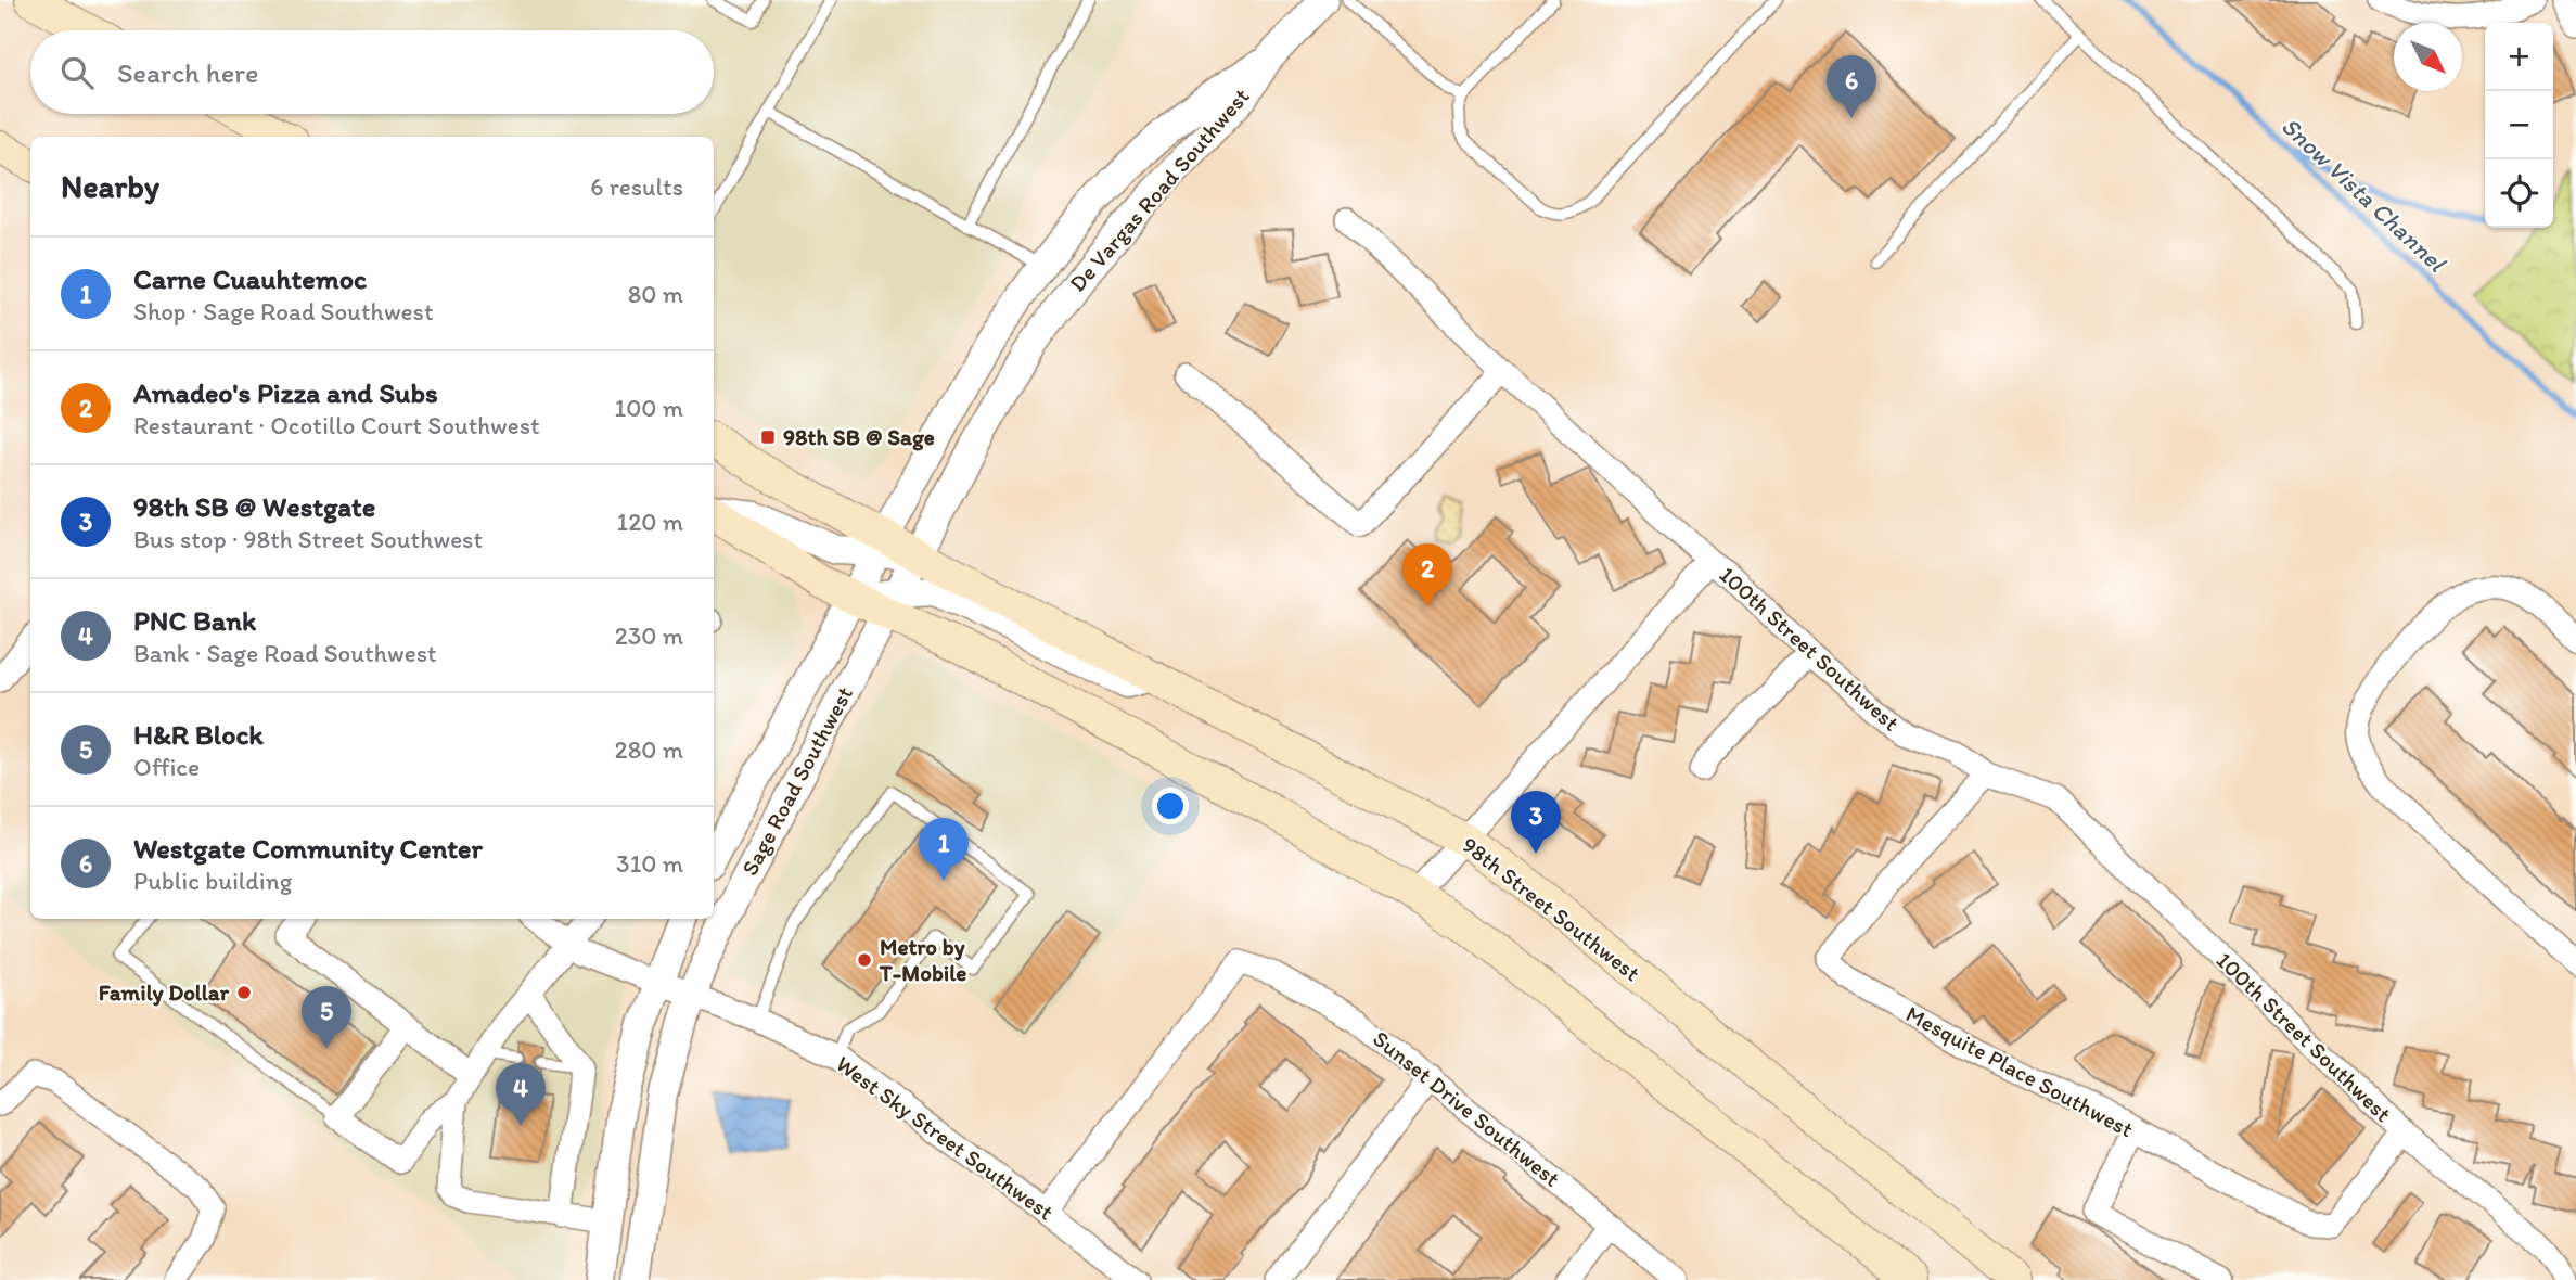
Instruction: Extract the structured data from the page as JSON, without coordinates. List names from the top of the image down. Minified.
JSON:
{"streets":{"main road":["98th Street Southwest"],"street":["De Vargas Road Southwest","100th Street Southwest","Sage Road Southwest","Mesquite Place Southwest","Sunset Drive Southwest","West Sky Street Southwest"]},"crossings":[["De Vargas Road Southwest","Sage Road Southwest"],["De Vargas Road Southwest","98th Street Southwest"],["100th Street Southwest","Mesquite Place Southwest"],["Sage Road Southwest","98th Street Southwest"],["Sage Road Southwest","West Sky Street Southwest"],["Sunset Drive Southwest","West Sky Street Southwest"]],"water":["Snow Vista Channel"],"places":{"transit":["98th SB @ Sage"],"other":["Metro by T-Mobile","Family Dollar"]},"north":"bottom right","page":{"map_buttons":["+","−"],"search":"Search here","pins":["6","2","3","1","5","4"],"heading":["Nearby","6 results"],"list":[{"mark":"1","name":"Carne Cuauhtemoc","note":"Shop · Sage Road Southwest","value":"80 m"},{"mark":"2","name":"Amadeo's Pizza and Subs","note":"Restaurant · Ocotillo Court Southwest","value":"100 m"},{"mark":"3","name":"98th SB @ Westgate","note":"Bus stop · 98th Street Southwest","value":"120 m"},{"mark":"4","name":"PNC Bank","note":"Bank · Sage Road Southwest","value":"230 m"},{"mark":"5","name":"H&R Block","note":"Office","value":"280 m"},{"mark":"6","name":"Westgate Community Center","note":"Public building","value":"310 m"}]}}
